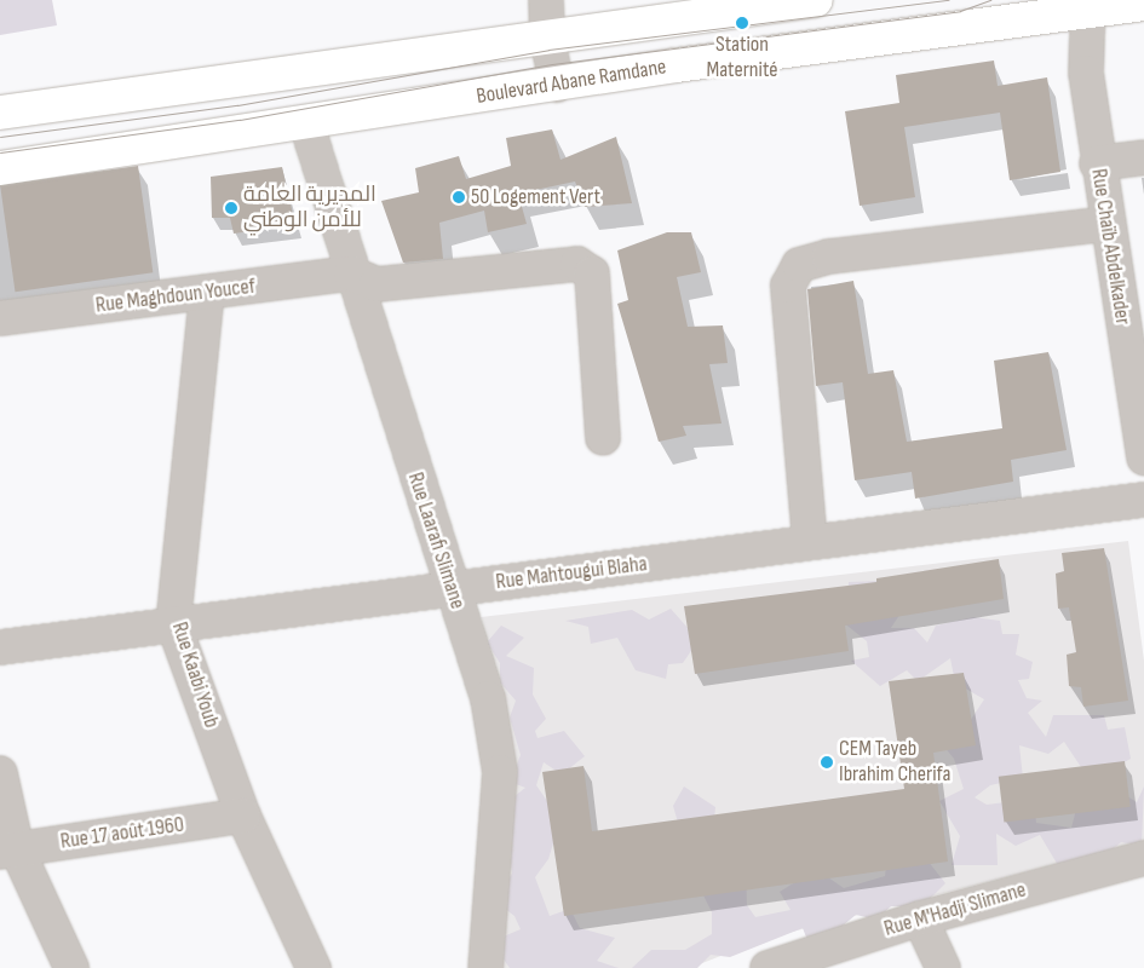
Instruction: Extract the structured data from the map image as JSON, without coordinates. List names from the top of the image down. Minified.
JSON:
{"streets":{"main road":["Boulevard Abane Ramdane"],"street":["Rue Chaïb Abdelkader","Rue Maghdoun Youcef","Rue Laarafi Slimane","Rue Mahtougui Blaha","Rue Kaabi Youb","Rue 17 août 1960","Rue M'Hadji Slimane"]},"crossings":[["Boulevard Abane Ramdane","Rue Chaïb Abdelkader"],["Boulevard Abane Ramdane","Rue Laarafi Slimane"],["Rue Maghdoun Youcef","Rue Laarafi Slimane"],["Rue Maghdoun Youcef","Rue Kaabi Youb"],["Rue Laarafi Slimane","Rue Mahtougui Blaha"],["Rue Mahtougui Blaha","Rue Kaabi Youb"],["Rue Kaabi Youb","Rue 17 août 1960"]],"places":["Station Maternité","50 Logement Vert","المديرية العامة للأمن الوطني","CEM Tayeb Ibrahim Cherifa"]}
